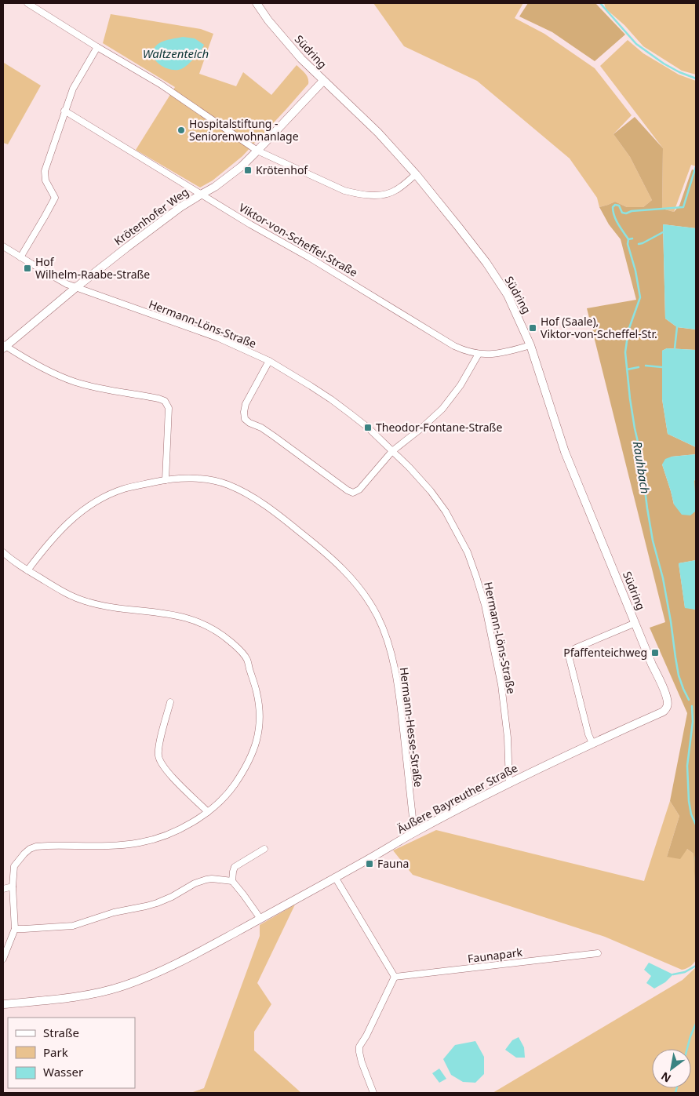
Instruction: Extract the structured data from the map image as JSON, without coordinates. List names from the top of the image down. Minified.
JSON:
{"streets":{"street":["Südring","Krötenhofer Weg","Viktor-von-Scheffel-Straße","Hermann-Löns-Straße","Hermann-Hesse-Straße","Äußere Bayreuther Straße","Faunapark"]},"crossings":[["Südring","Krötenhofer Weg"],["Südring","Viktor-von-Scheffel-Straße"],["Südring","Äußere Bayreuther Straße"],["Krötenhofer Weg","Viktor-von-Scheffel-Straße"],["Krötenhofer Weg","Hermann-Löns-Straße"],["Hermann-Löns-Straße","Äußere Bayreuther Straße"],["Hermann-Hesse-Straße","Äußere Bayreuther Straße"]],"water":["Waltzenteich","Rauhbach"],"places":{"other":["Hospitalstiftung - Seniorenwohnanlage"],"transit":["Krötenhof","Hof Wilhelm-Raabe-Straße","Hof (Saale), Viktor-von-Scheffel-Str.","Theodor-Fontane-Straße","Pfaffenteichweg","Fauna"]},"legend":["Straße","Park","Wasser"],"north":"bottom left"}
